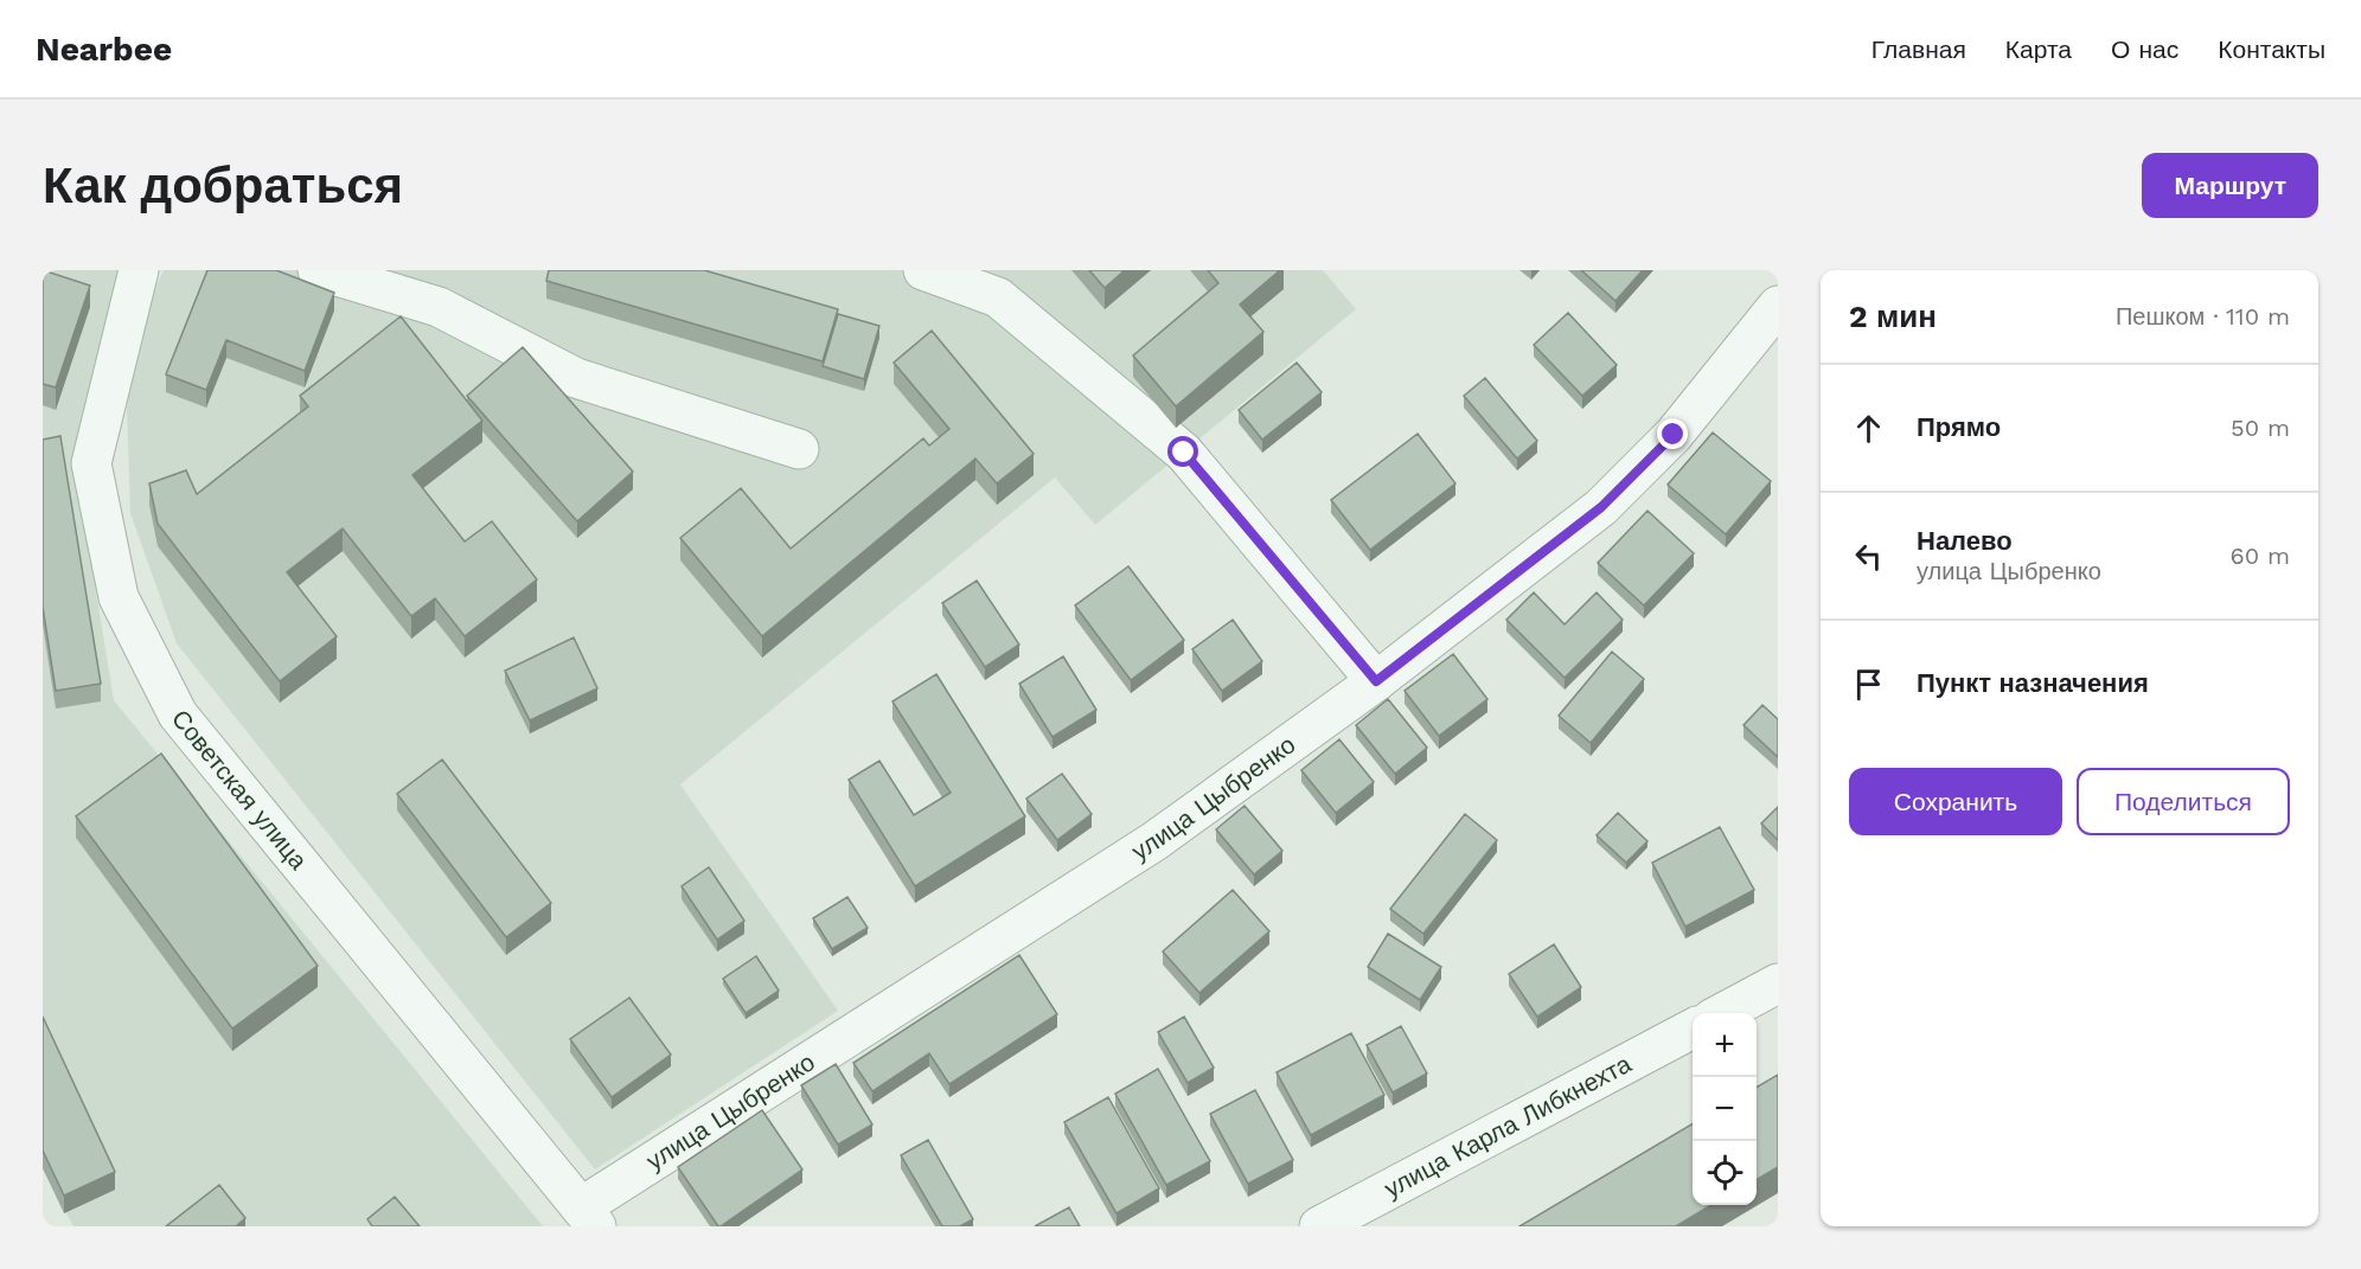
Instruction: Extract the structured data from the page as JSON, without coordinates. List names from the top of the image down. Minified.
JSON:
{"streets":{"street":["Советская улица","улица Цыбренко","улица Карла Либкнехта"]},"crossings":[["Советская улица","улица Цыбренко"]],"page":{"header":"Nearbee","nav":["Главная","Карта","О нас","Контакты"],"buttons":["Маршрут",["Сохранить","Поделиться"]],"title":"Как добраться","heading":["2 мин","Пешком · 110 m"],"list":[["Прямо","50 m"],["Налево","улица Цыбренко","60 m"],"Пункт назначения"],"map_buttons":["+","−"]}}
